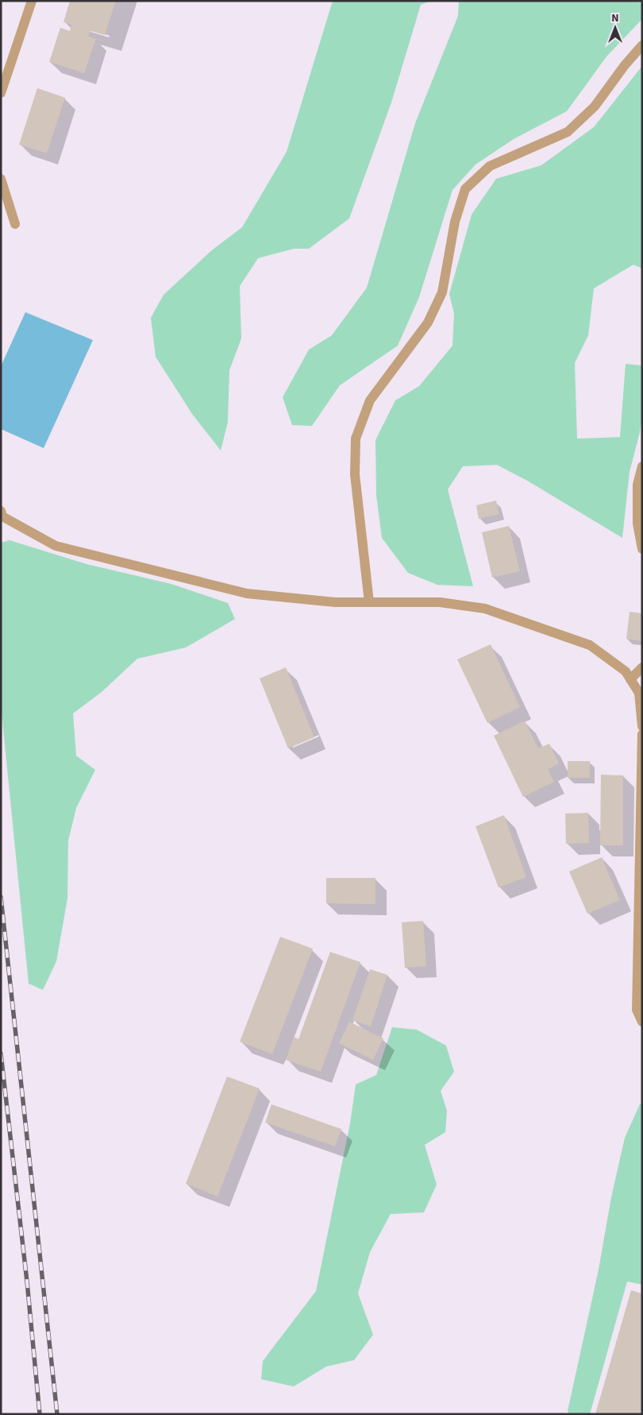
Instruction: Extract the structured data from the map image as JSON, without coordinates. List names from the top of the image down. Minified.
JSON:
{"north":"top"}
